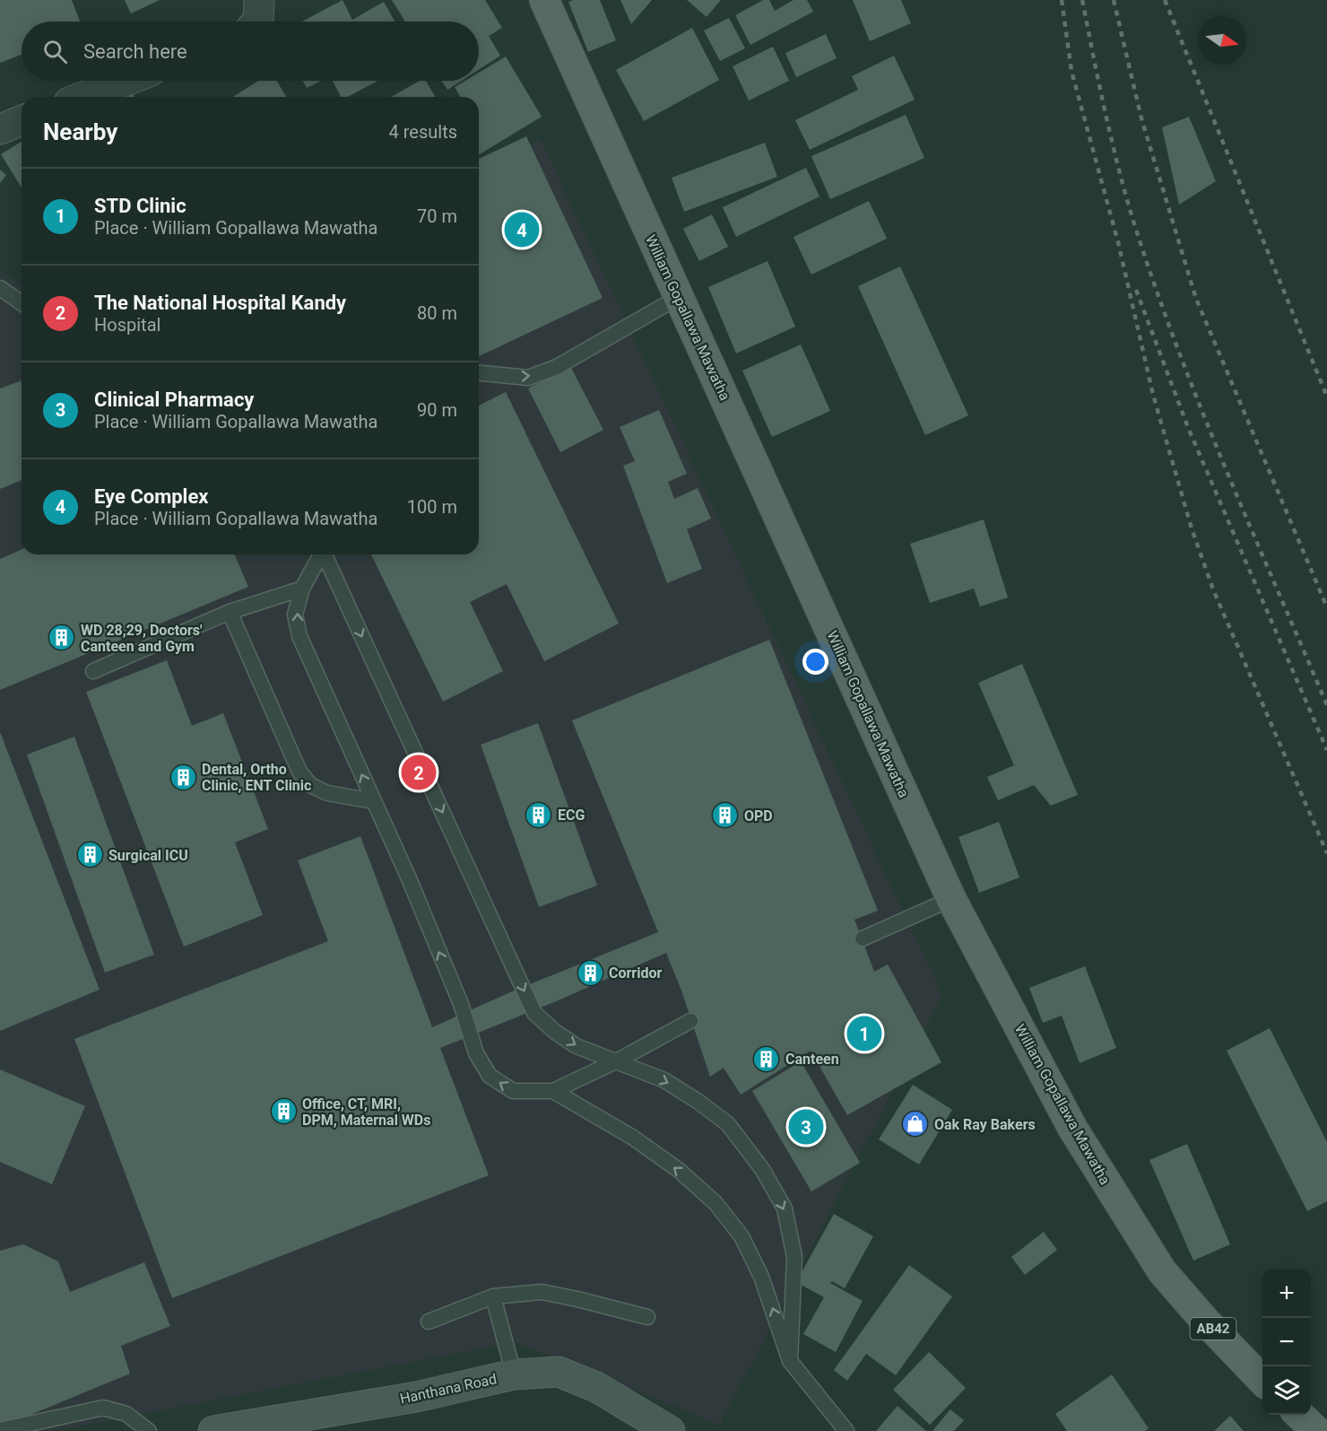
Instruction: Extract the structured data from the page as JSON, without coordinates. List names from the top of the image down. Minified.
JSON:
{"streets":{"main road":["William Gopallawa Mawatha","AB42"],"street":["Hanthana Road"]},"places":{"building":["WD 28,29, Doctors' Canteen and Gym","Dental, Ortho Clinic, ENT Clinic","ECG","OPD","Surgical ICU","Corridor","Canteen","Office, CT, MRI, DPM, Maternal WDs"],"shop":["Oak Ray Bakers"]},"north":"right","page":{"search":"Search here","heading":["Nearby","4 results"],"list":[{"mark":"1","name":"STD Clinic","note":"Place · William Gopallawa Mawatha","value":"70 m"},{"mark":"2","name":"The National Hospital Kandy","note":"Hospital","value":"80 m"},{"mark":"3","name":"Clinical Pharmacy","note":"Place · William Gopallawa Mawatha","value":"90 m"},{"mark":"4","name":"Eye Complex","note":"Place · William Gopallawa Mawatha","value":"100 m"}],"pins":["4","2","1","3"],"map_buttons":["+","−"]}}
